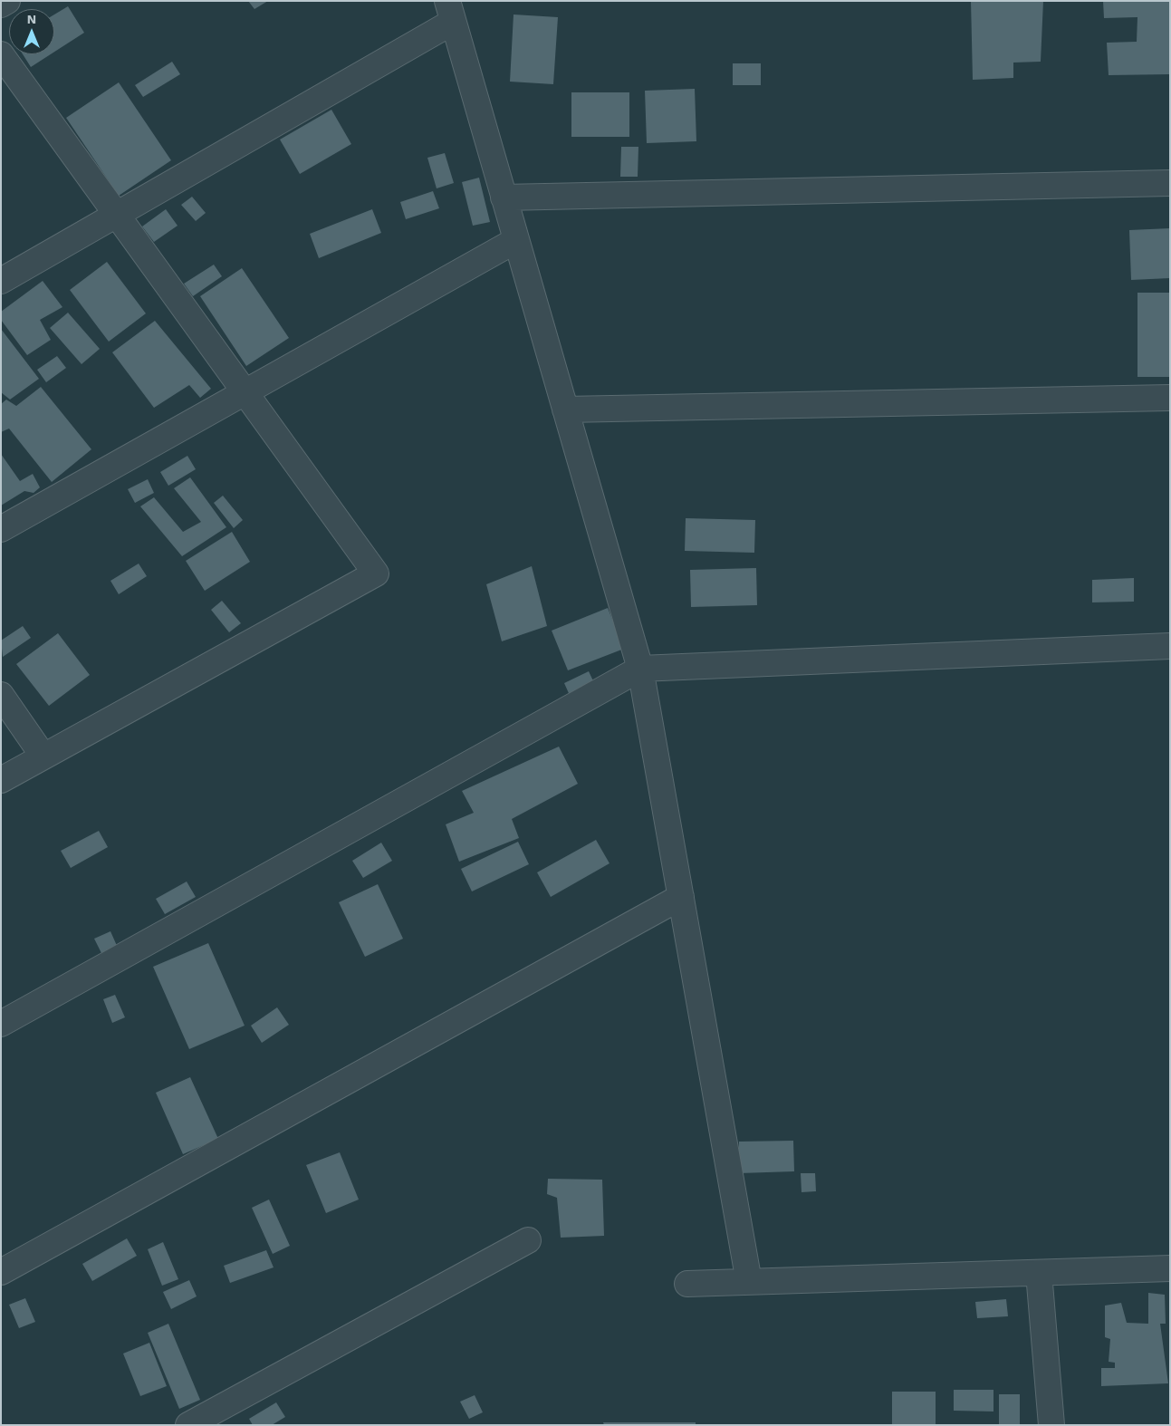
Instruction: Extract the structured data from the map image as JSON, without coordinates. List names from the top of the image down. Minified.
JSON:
{"north":"top"}
